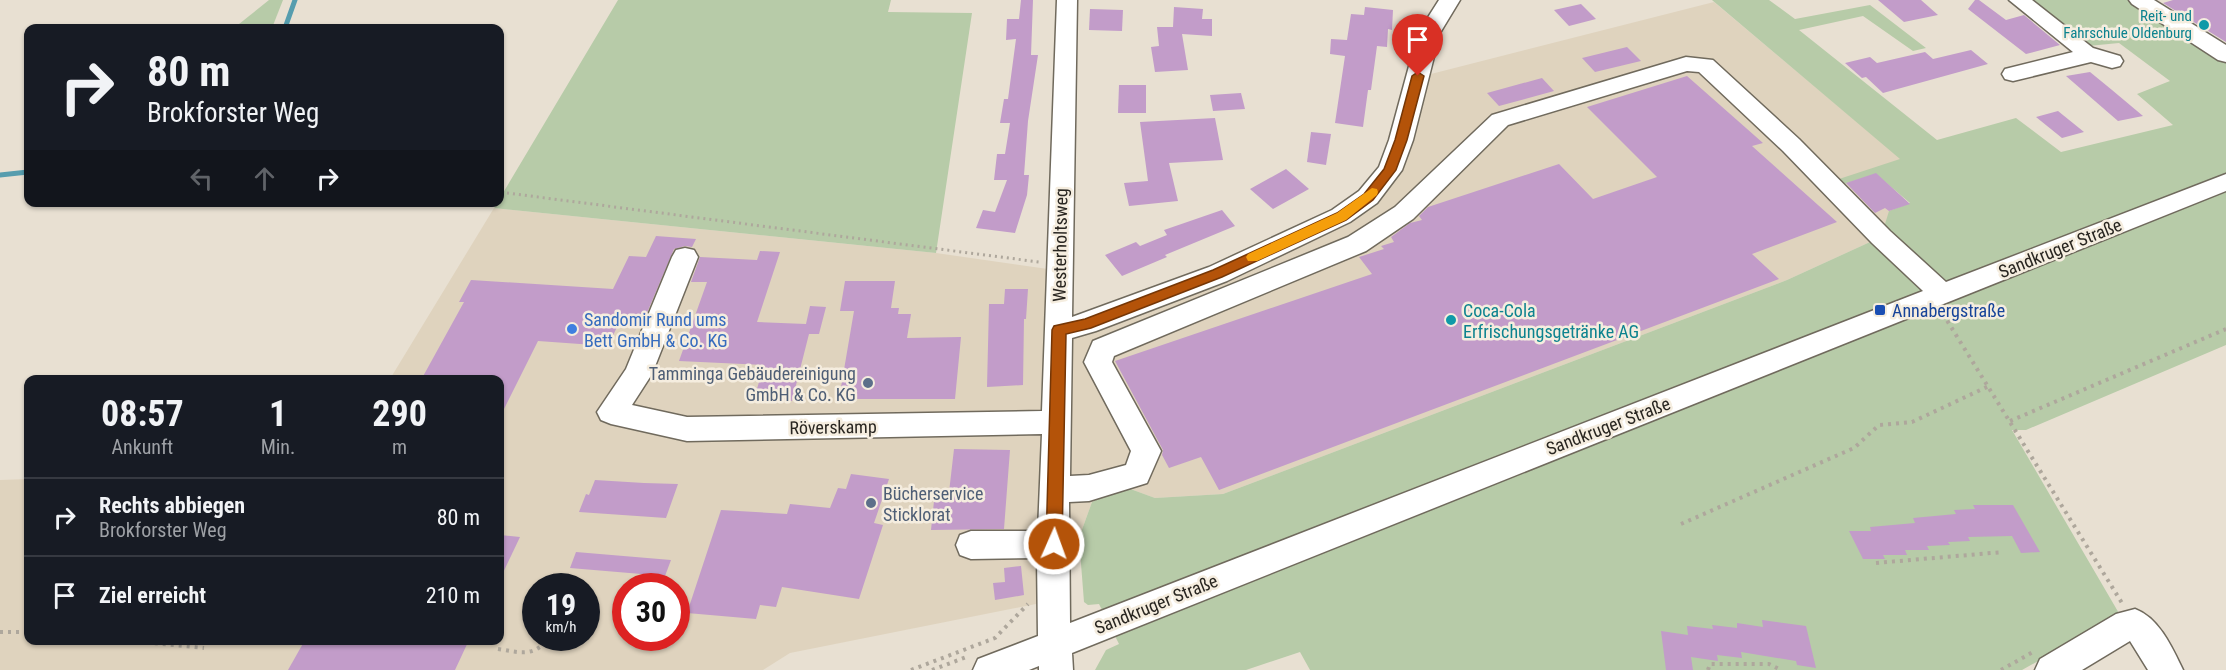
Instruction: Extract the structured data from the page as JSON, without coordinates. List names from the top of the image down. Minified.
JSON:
{"streets":{"street":["Westerholtsweg","Sandkruger Straße","Röverskamp"]},"crossings":[["Westerholtsweg","Sandkruger Straße"],["Westerholtsweg","Röverskamp"]],"places":{"other":["Reit- und Fahrschule Oldenburg","Coca-Cola Erfrischungsgetränke AG","Sandomir Rund ums Bett GmbH & Co. KG","Tamminga Gebäudereinigung GmbH & Co. KG","Bücherservice Sticklorat"],"transit":["Annabergstraße"]},"page":{"turn":["80 m","Brokforster Weg"],"eta":["08:57","Ankunft","1","Min.","290","m"],"list":[{"name":"Rechts abbiegen","note":"Brokforster Weg","value":"80 m"},{"name":"Ziel erreicht","value":"210 m"}],"speed":"19 km/h","limit":"30"}}
